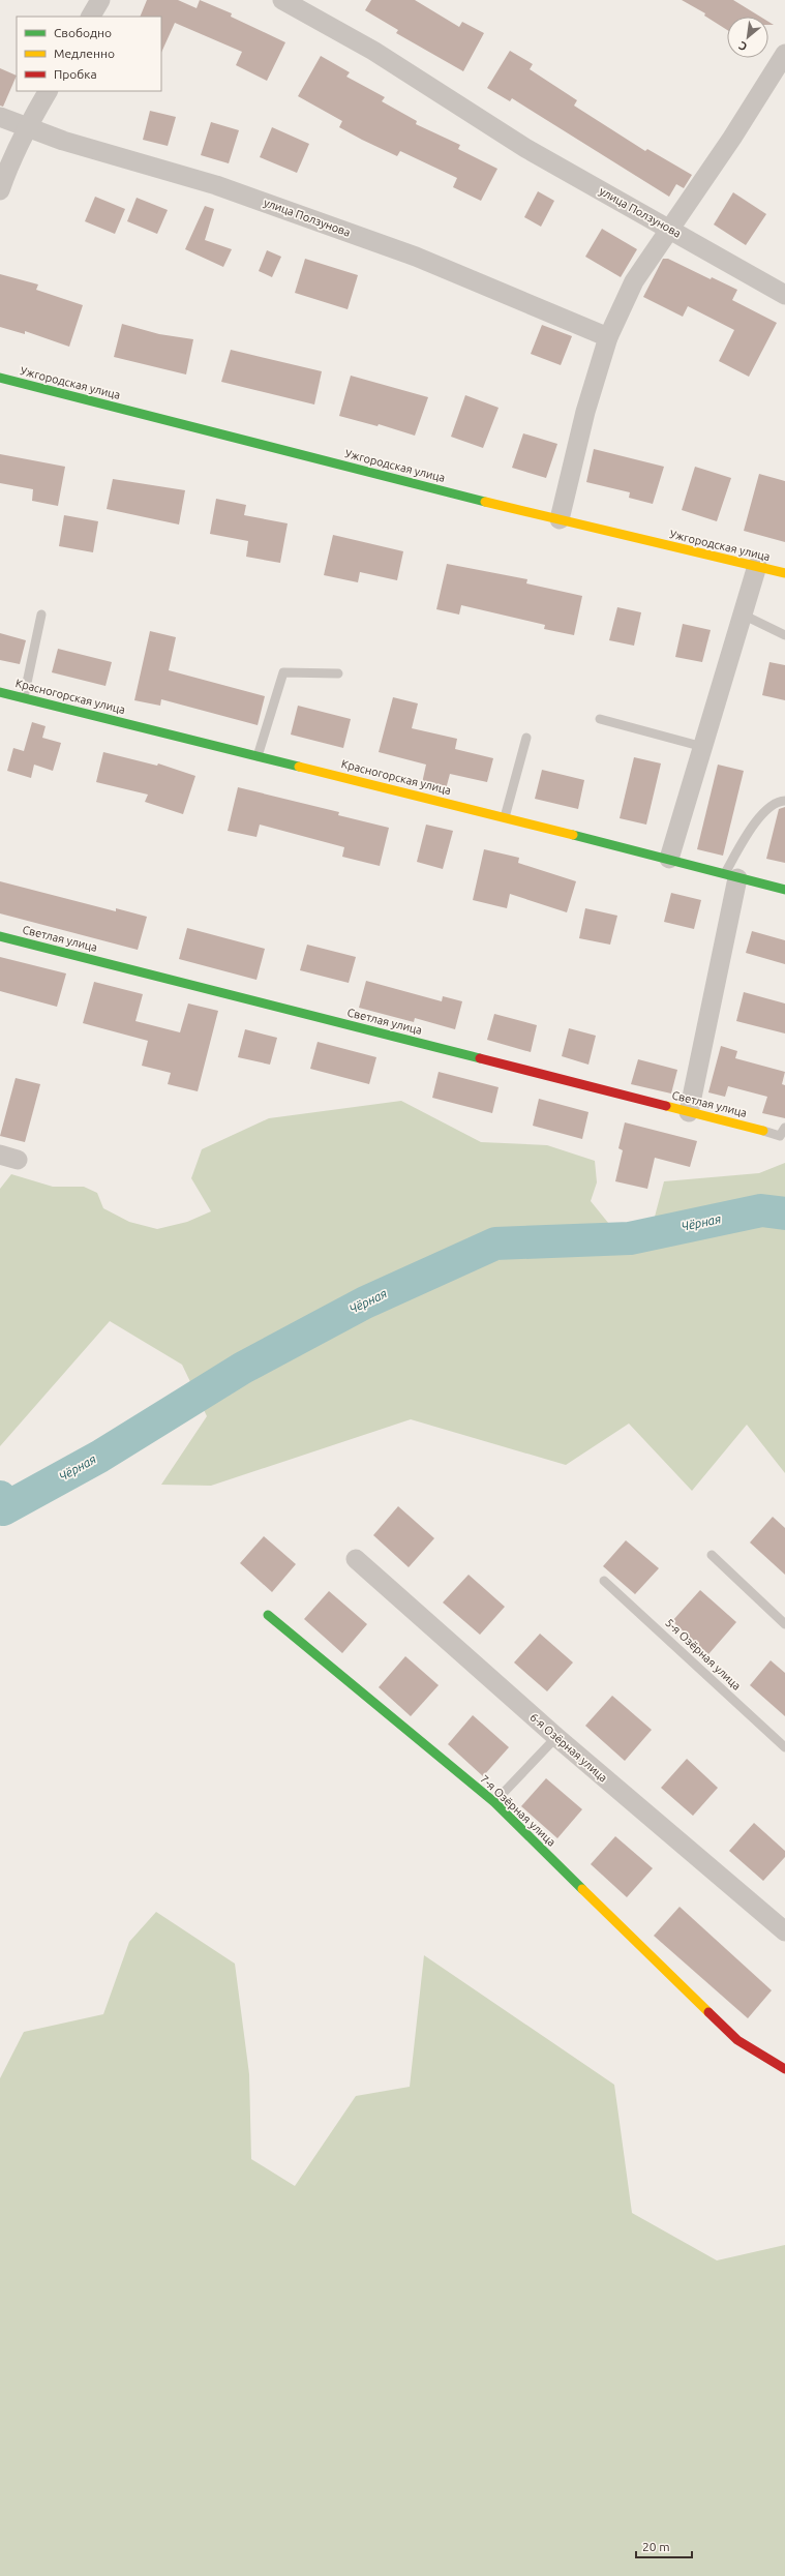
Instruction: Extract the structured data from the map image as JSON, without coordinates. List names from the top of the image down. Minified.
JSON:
{"streets":{"street":["улица Ползунова","Ужгородская улица","Красногорская улица","Светлая улица","6-я Озёрная улица","7-я Озёрная улица"],"lane":["5-я Озёрная улица"]},"water":["Чёрная"],"legend":["Свободно","Медленно","Пробка"],"scale_bar":"20 m","north":"bottom left"}
